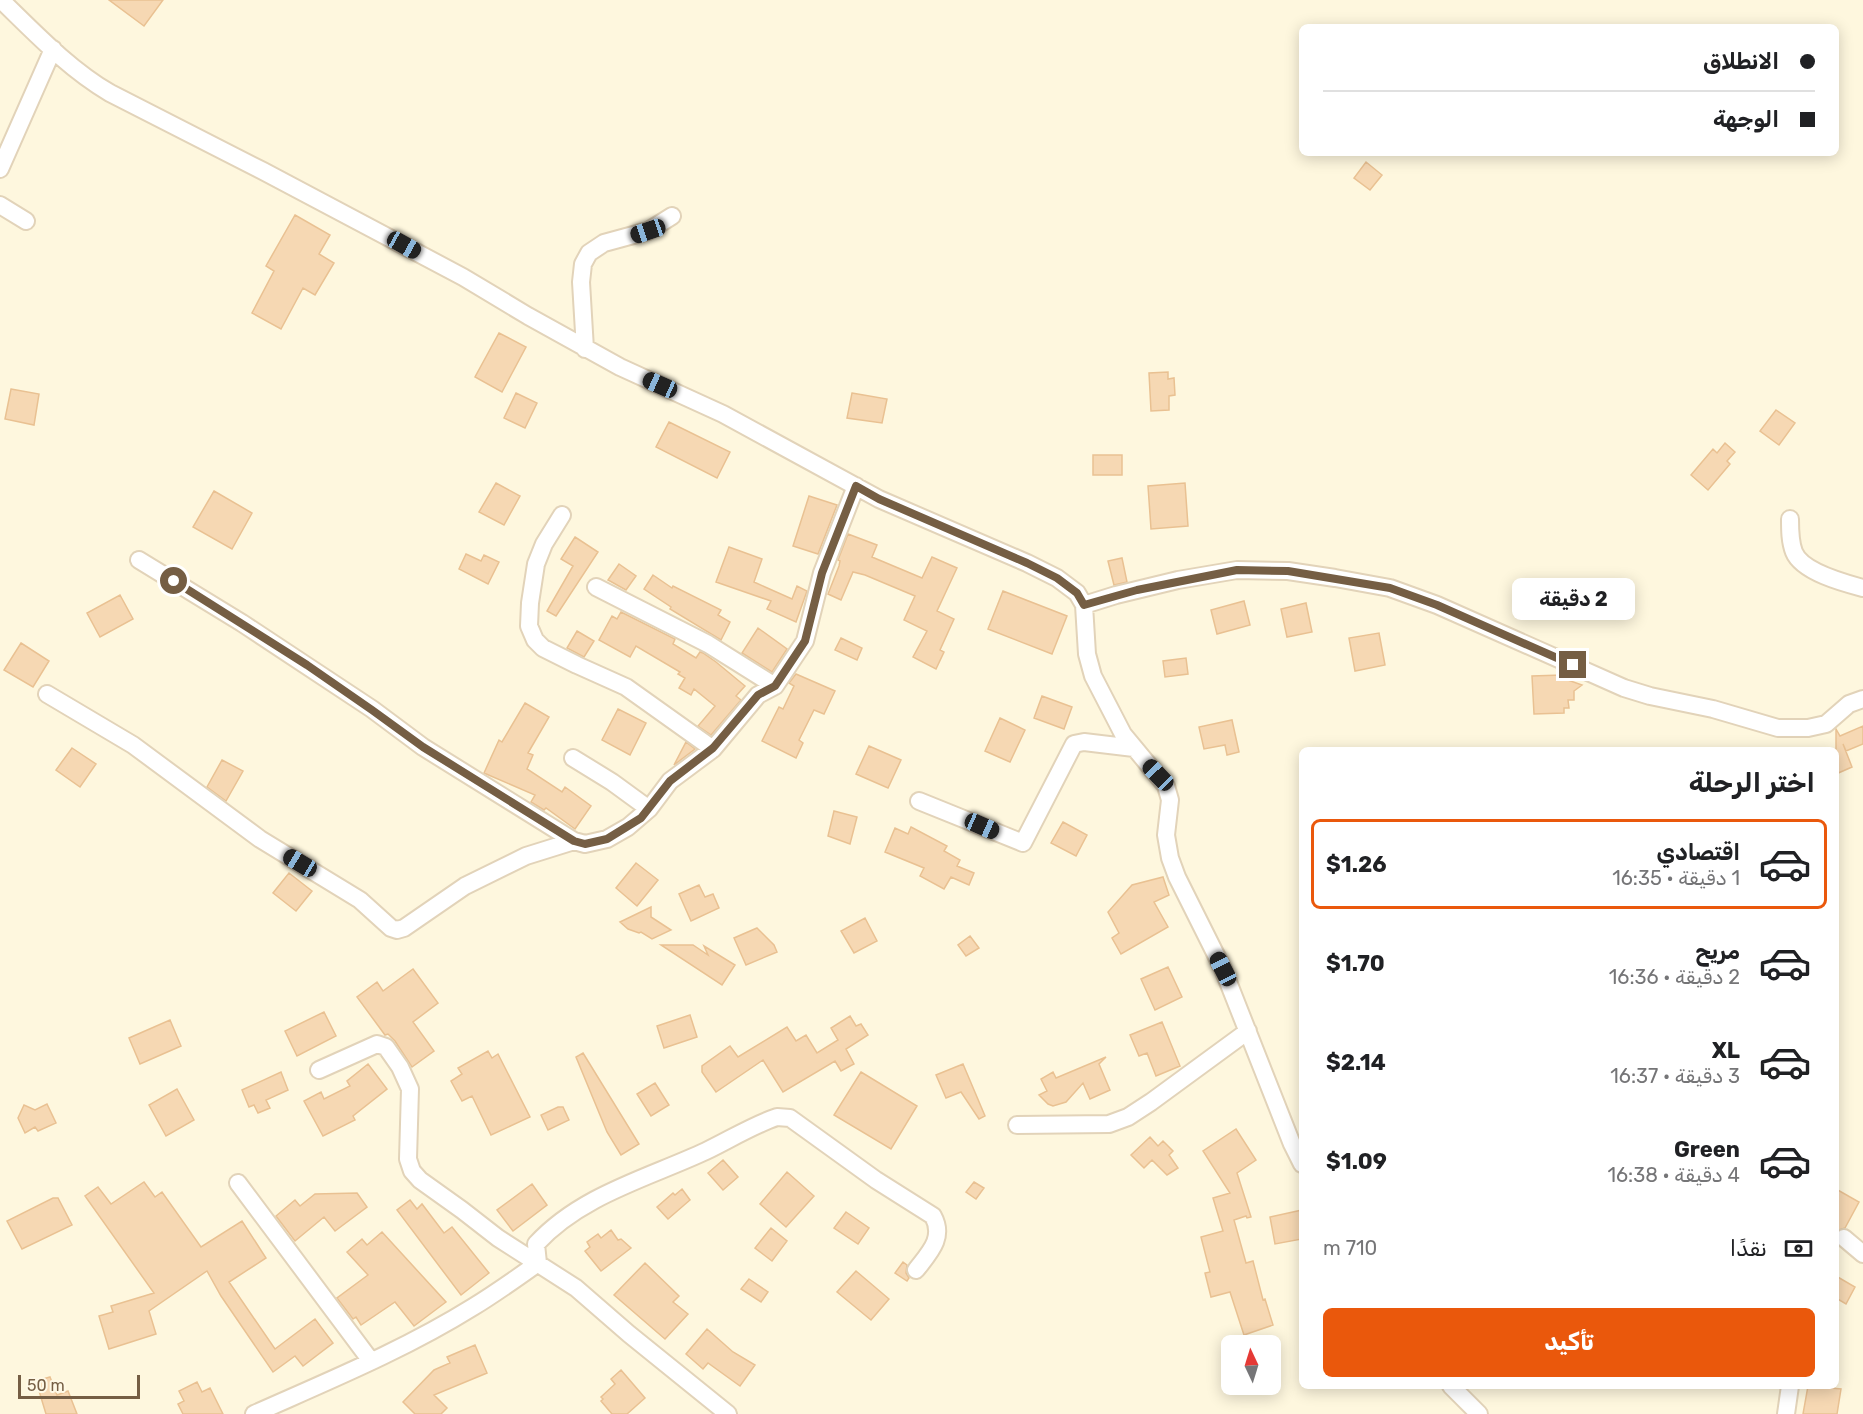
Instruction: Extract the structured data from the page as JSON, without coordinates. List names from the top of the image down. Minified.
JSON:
{"scale_bar":"50 m","north":"top","page":{"banner":["الانطلاق","الوجهة"],"bubble":"2 دقيقة","heading":"اختر الرحلة","list":[{"name":"اقتصادي","note":"1 دقيقة · 16:35","value":"$1.26"},{"name":"مريح","note":"2 دقيقة · 16:36","value":"$1.70"},{"name":"XL","note":"3 دقيقة · 16:37","value":"$2.14"},{"name":"Green","note":"4 دقيقة · 16:38","value":"$1.09"}],"pay":["نقدًا","710 m"],"buttons":"تأكيد","scale":"50 m"}}
